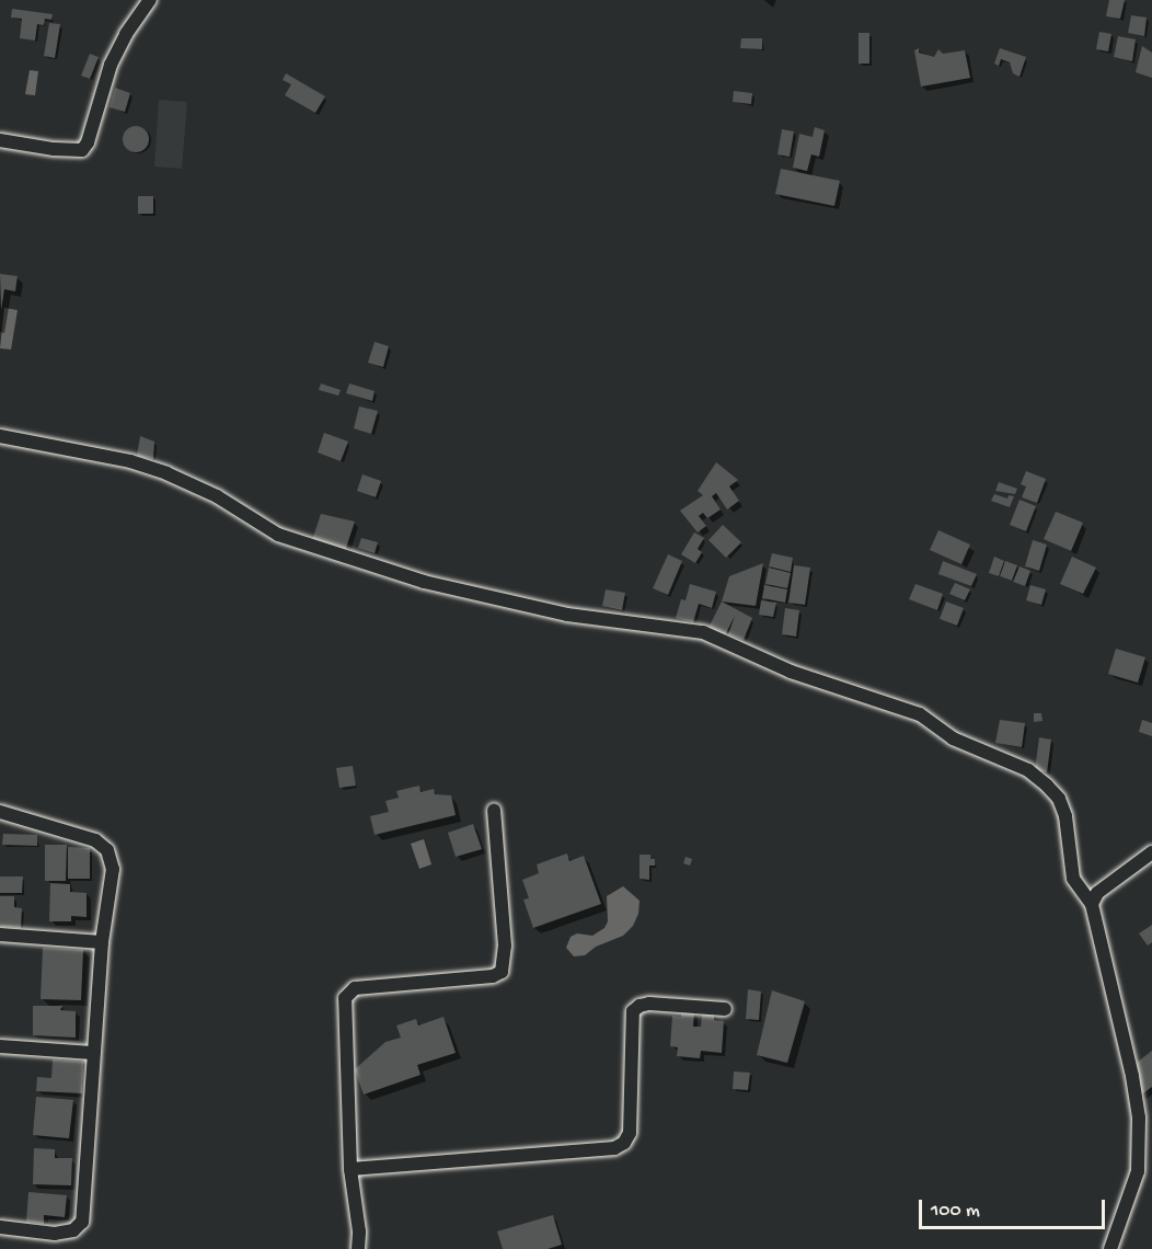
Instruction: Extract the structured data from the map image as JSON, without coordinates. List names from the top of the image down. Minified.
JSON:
{"scale_bar":"100 m"}
